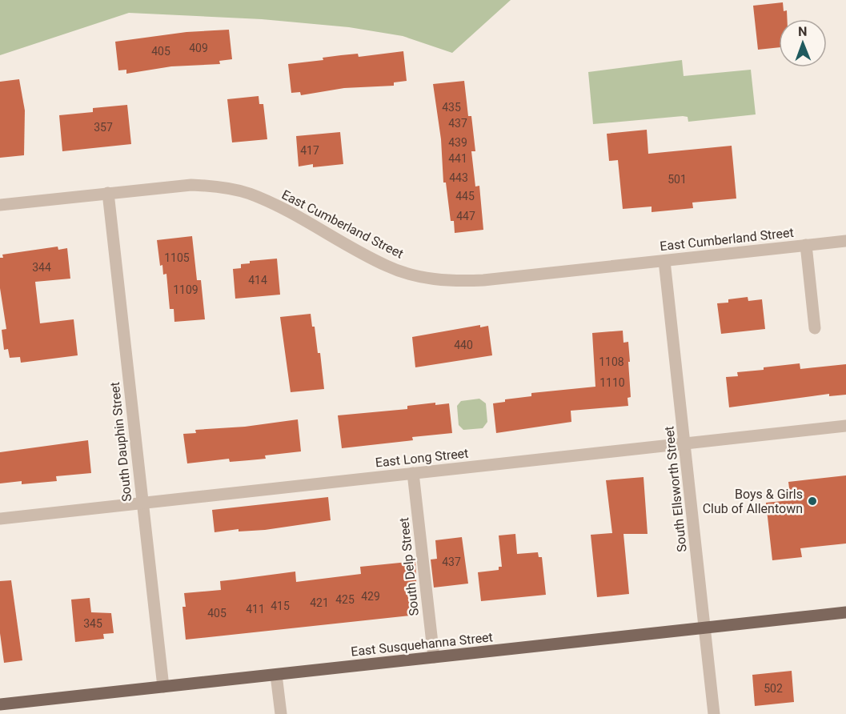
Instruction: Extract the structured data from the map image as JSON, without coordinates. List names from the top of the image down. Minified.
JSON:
{"streets":{"main road":["East Susquehanna Street"],"street":["East Cumberland Street","South Dauphin Street","East Long Street","South Ellsworth Street","South Delp Street"]},"crossings":[["East Cumberland Street","South Dauphin Street"],["East Cumberland Street","South Ellsworth Street"],["South Dauphin Street","East Long Street"],["South Dauphin Street","East Susquehanna Street"],["East Long Street","South Ellsworth Street"],["East Long Street","South Delp Street"],["South Ellsworth Street","East Susquehanna Street"],["South Delp Street","East Susquehanna Street"]],"places":["Boys & Girls Club of Allentown"],"house_numbers":["409","405","435","437","357","439","417","441","443","501","445","447","1105","344","414","1109","440","1108","1110","437","429","425","421","415","411","405","345","502"],"north":"top"}
